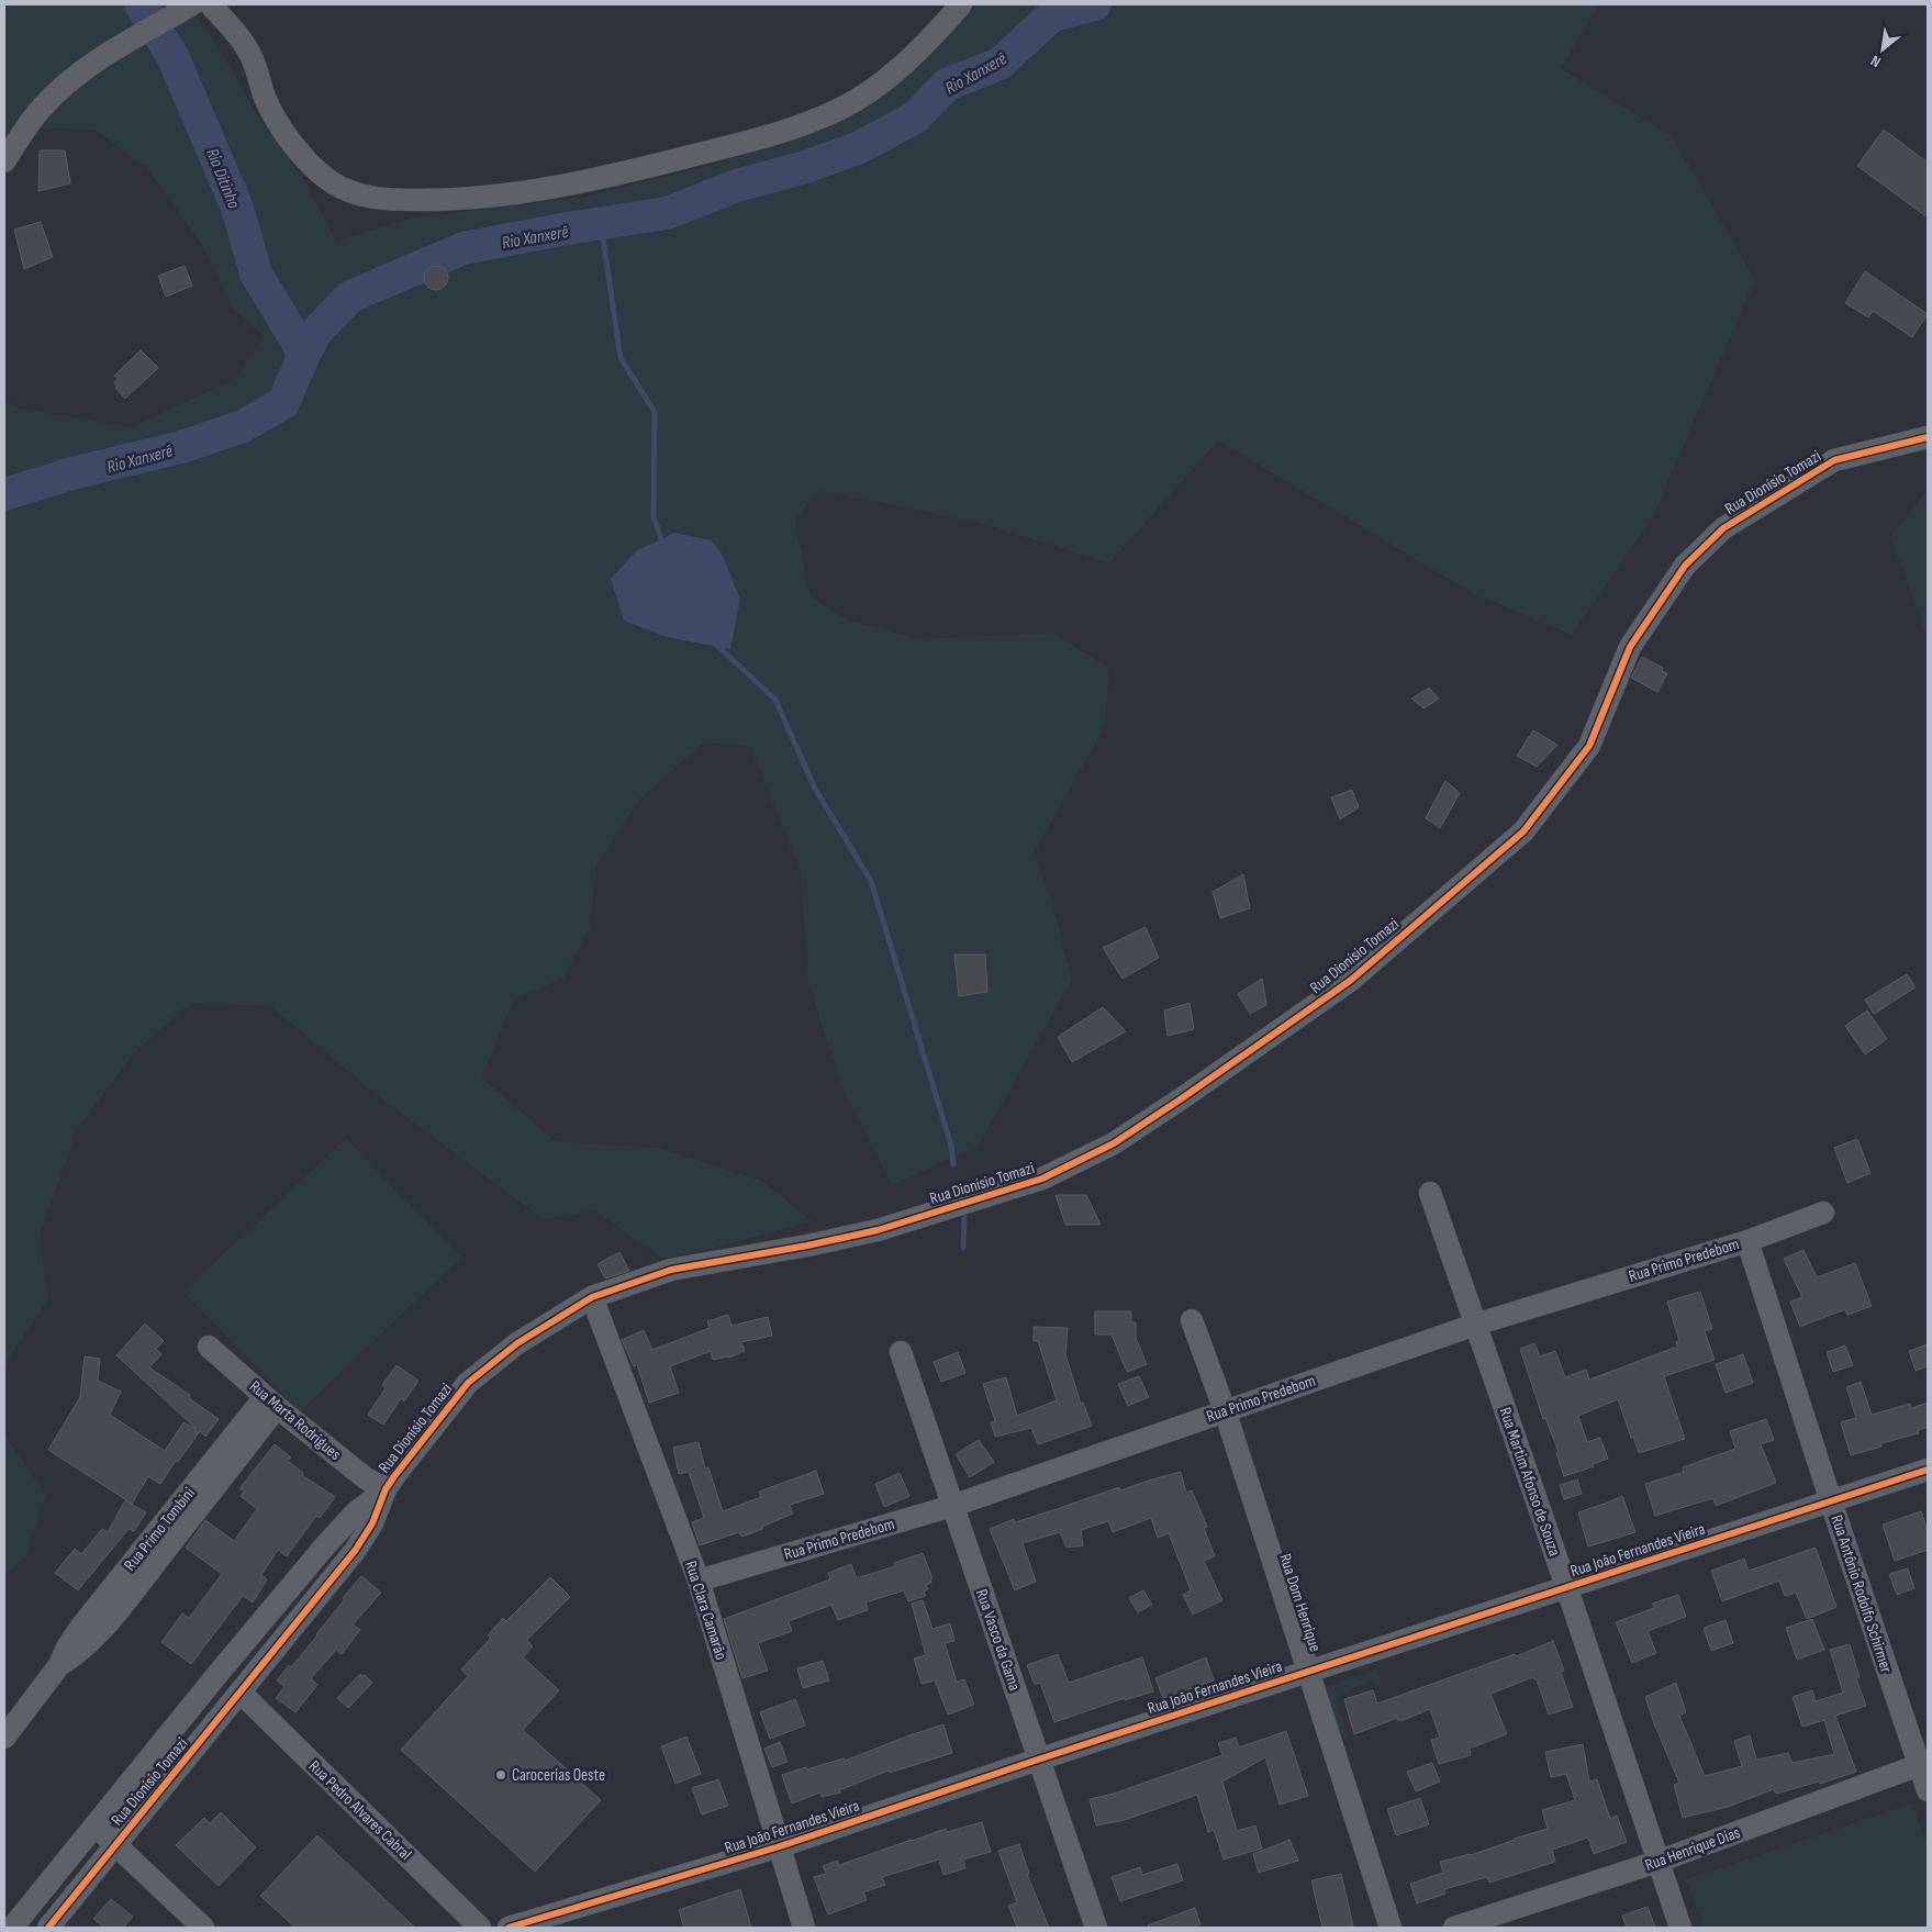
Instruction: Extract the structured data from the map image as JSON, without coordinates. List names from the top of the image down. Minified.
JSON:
{"streets":{"street":["Rua Dionísio Tomazi","Rua Primo Predebom","Rua Marta Rodrigues","Rua Martim Afonso de Souza","Rua Primo Tombini","Rua João Fernandes Vieira","Rua Antônio Rodolfo Schirmer","Rua Dom Henrique","Rua Clara Camarão","Rua Vasco da Gama","Rua Pedro Alvares Cabral","Rua Henrique Dias"]},"crossings":[["Rua Dionísio Tomazi","Rua Marta Rodrigues"],["Rua Dionísio Tomazi","Rua Clara Camarão"],["Rua Dionísio Tomazi","Rua Pedro Alvares Cabral"],["Rua Primo Predebom","Rua Martim Afonso de Souza"],["Rua Primo Predebom","Rua Antônio Rodolfo Schirmer"],["Rua Primo Predebom","Rua Dom Henrique"],["Rua Primo Predebom","Rua Clara Camarão"],["Rua Primo Predebom","Rua Vasco da Gama"],["Rua Marta Rodrigues","Rua Primo Tombini"],["Rua Martim Afonso de Souza","Rua João Fernandes Vieira"],["Rua Martim Afonso de Souza","Rua Henrique Dias"],["Rua João Fernandes Vieira","Rua Antônio Rodolfo Schirmer"],["Rua João Fernandes Vieira","Rua Dom Henrique"],["Rua João Fernandes Vieira","Rua Clara Camarão"],["Rua João Fernandes Vieira","Rua Vasco da Gama"],["Rua Antônio Rodolfo Schirmer","Rua Henrique Dias"]],"water":["Rio Xanxerê","Rio Ditinho"],"places":["Carocerias Oeste"],"north":"bottom left"}
